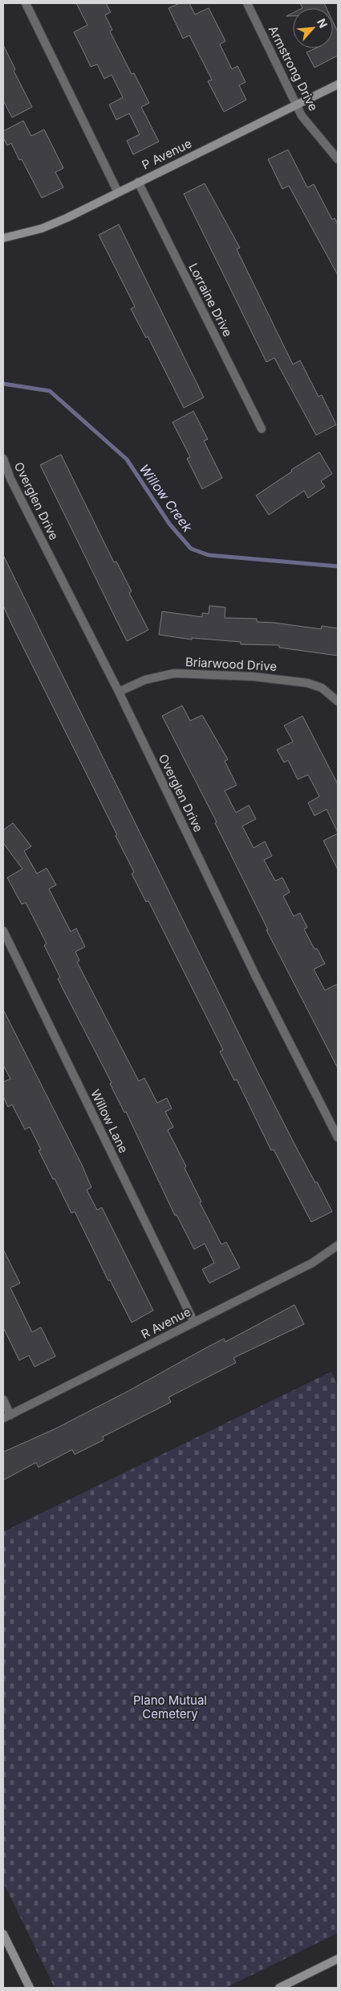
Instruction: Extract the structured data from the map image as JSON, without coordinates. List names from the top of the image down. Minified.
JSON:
{"streets":{"street":["Armstrong Drive","P Avenue","Lorraine Drive","Overglen Drive","Briarwood Drive","Willow Lane","R Avenue"]},"crossings":[["Armstrong Drive","P Avenue"],["P Avenue","Lorraine Drive"],["Overglen Drive","Briarwood Drive"],["Willow Lane","R Avenue"]],"water":["Willow Creek"],"parks":["Plano Mutual Cemetery"],"north":"top right"}
